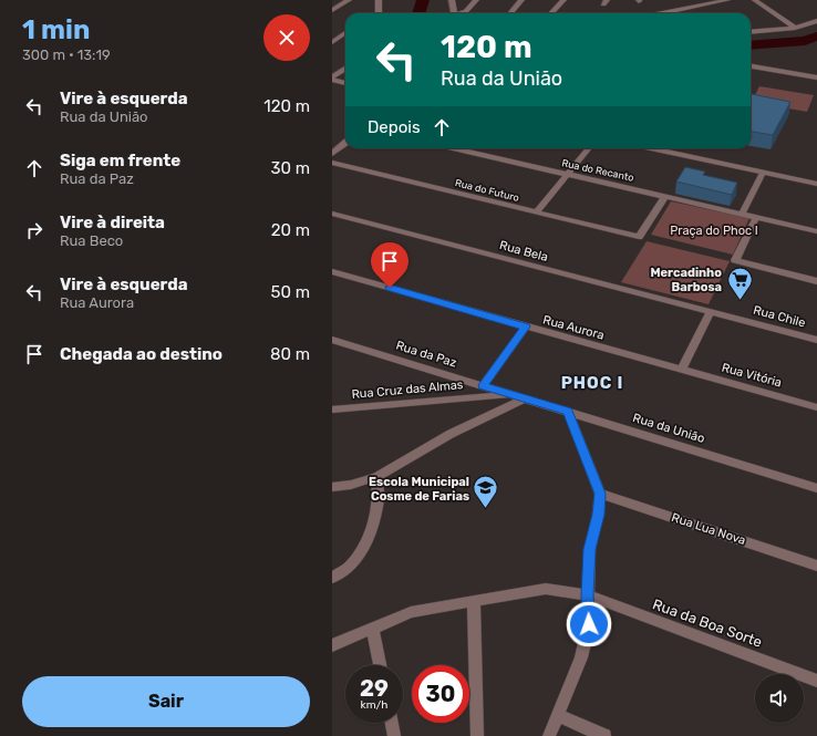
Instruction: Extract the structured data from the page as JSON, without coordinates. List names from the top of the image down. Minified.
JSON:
{"streets":{"street":["Rua do Recanto","Rua do Futuro","Rua Bela","Rua Chile","Rua Aurora","Rua da Paz","Rua Vitória","Rua Cruz das Almas","Rua da União","Rua Lua Nova","Rua da Boa Sorte"]},"crossings":[["Rua do Recanto","Rua do Futuro"],["Rua Bela","Rua Chile"],["Rua Aurora","Rua Vitória"],["Rua da Paz","Rua Cruz das Almas"],["Rua da Paz","Rua da União"],["Rua Cruz das Almas","Rua da União"]],"districts":["PHOC I"],"parks":["Praça do Phoc I"],"places":{"supermarket":["Mercadinho Barbosa"],"school or university":["Escola Municipal Cosme de Farias"]},"page":{"heading":["1 min","300 m · 13:19"],"turn":["120 m","Rua da União"],"list":[{"name":"Vire à esquerda","note":"Rua da União","value":"120 m"},{"name":"Siga em frente","note":"Rua da Paz","value":"30 m"},{"name":"Vire à direita","note":"Rua Beco","value":"20 m"},{"name":"Vire à esquerda","note":"Rua Aurora","value":"50 m"},{"name":"Chegada ao destino","value":"80 m"}],"then":"Depois","speed":"29 km/h","limit":"30","buttons":"Sair"}}
